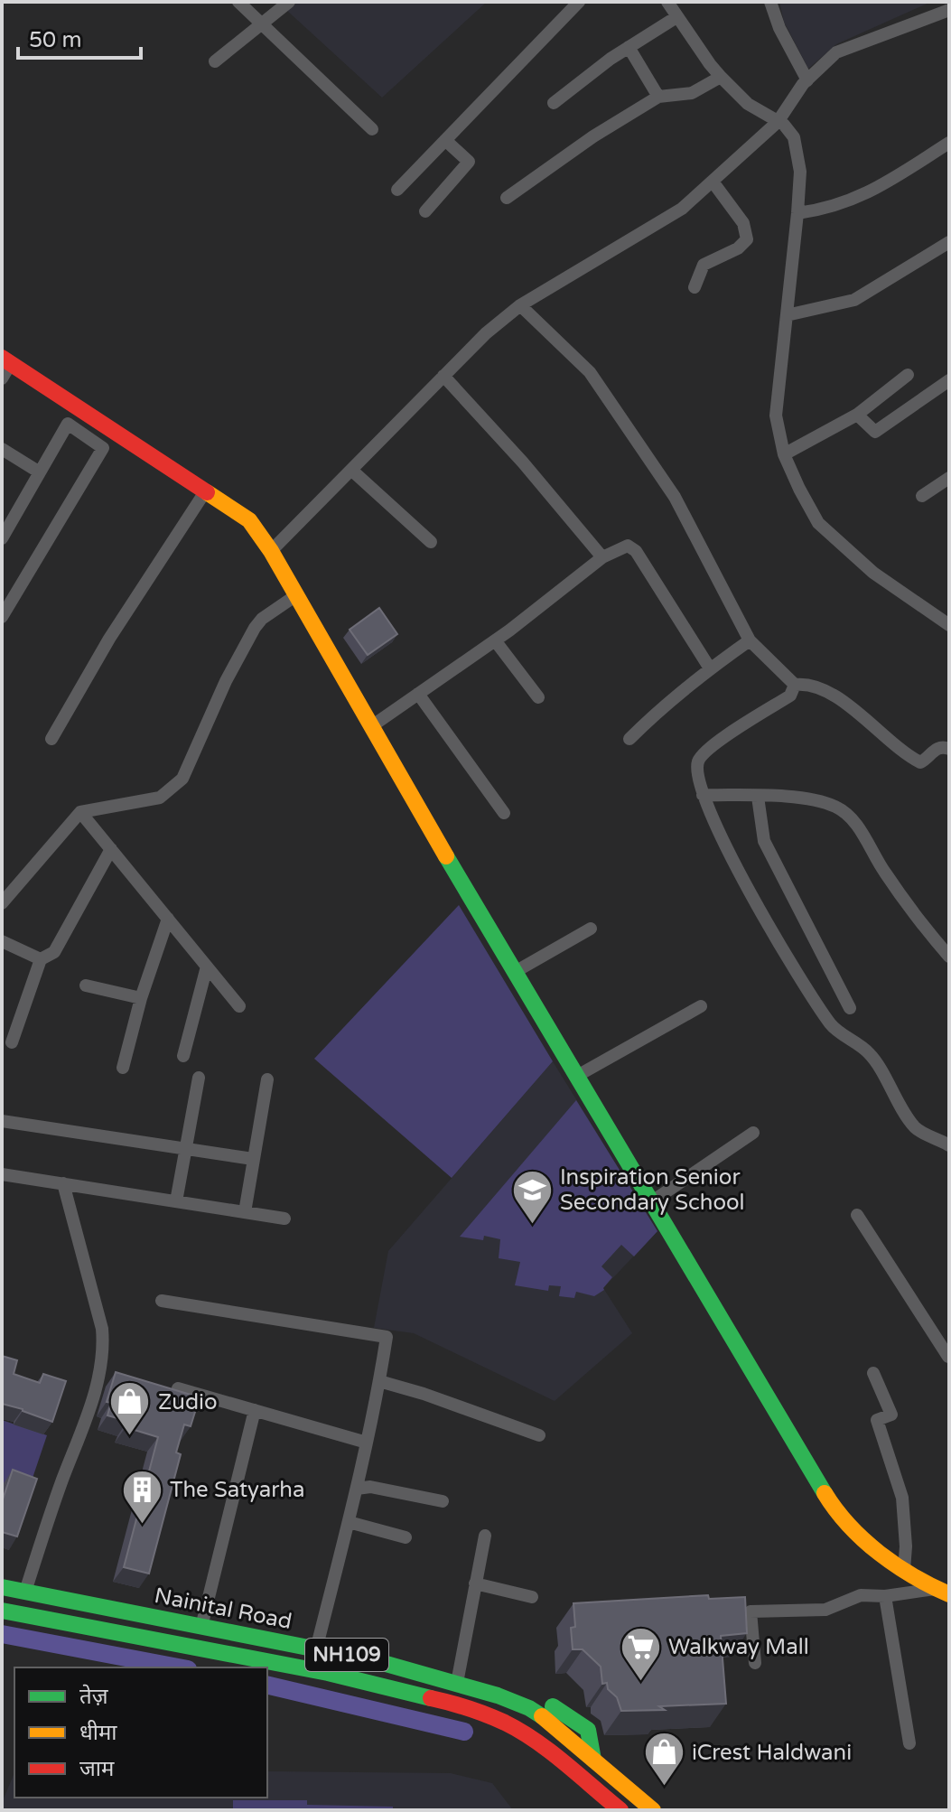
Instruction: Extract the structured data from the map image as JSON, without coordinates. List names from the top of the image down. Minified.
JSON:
{"streets":{"main road":["Nainital Road","NH109"]},"places":{"school or university":["Inspiration Senior Secondary School"],"shop":["Zudio","iCrest Haldwani"],"building":["The Satyarha"],"supermarket":["Walkway Mall"]},"legend":["तेज़","धीमा","जाम"],"scale_bar":"50 m"}
